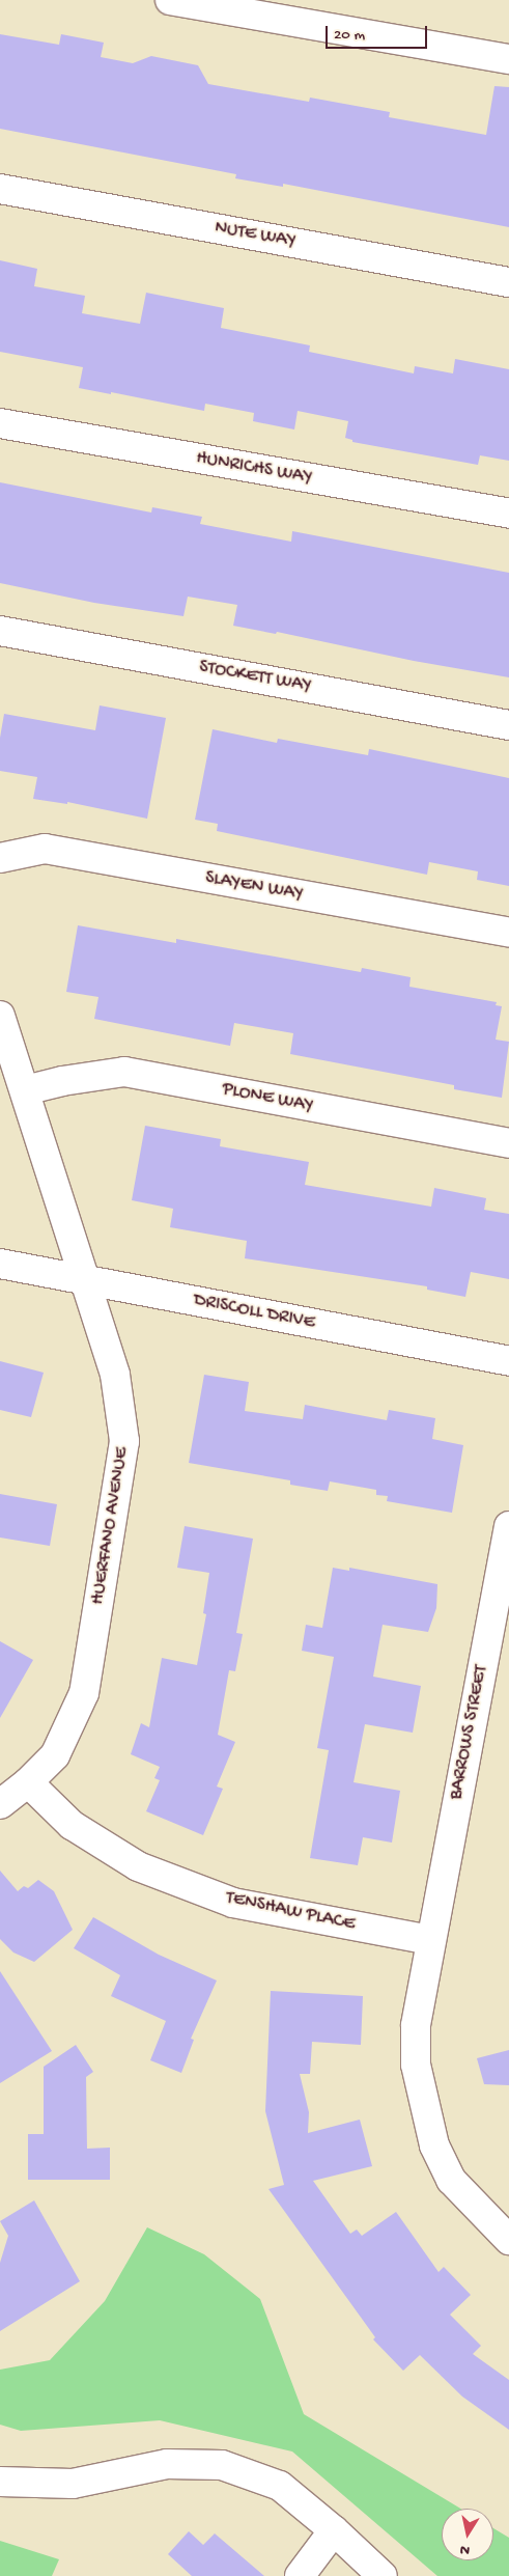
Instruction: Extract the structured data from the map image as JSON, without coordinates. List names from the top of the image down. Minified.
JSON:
{"streets":{"street":["NUTE WAY","HUNRICHS WAY","STOCKETT WAY","SLAYEN WAY","PLONE WAY","DRISCOLL DRIVE","HUERFANO AVENUE","BARROWS STREET","TENSHAW PLACE"]},"crossings":[["PLONE WAY","HUERFANO AVENUE"],["DRISCOLL DRIVE","HUERFANO AVENUE"],["HUERFANO AVENUE","TENSHAW PLACE"],["BARROWS STREET","TENSHAW PLACE"]],"scale_bar":"20 m","north":"bottom"}
